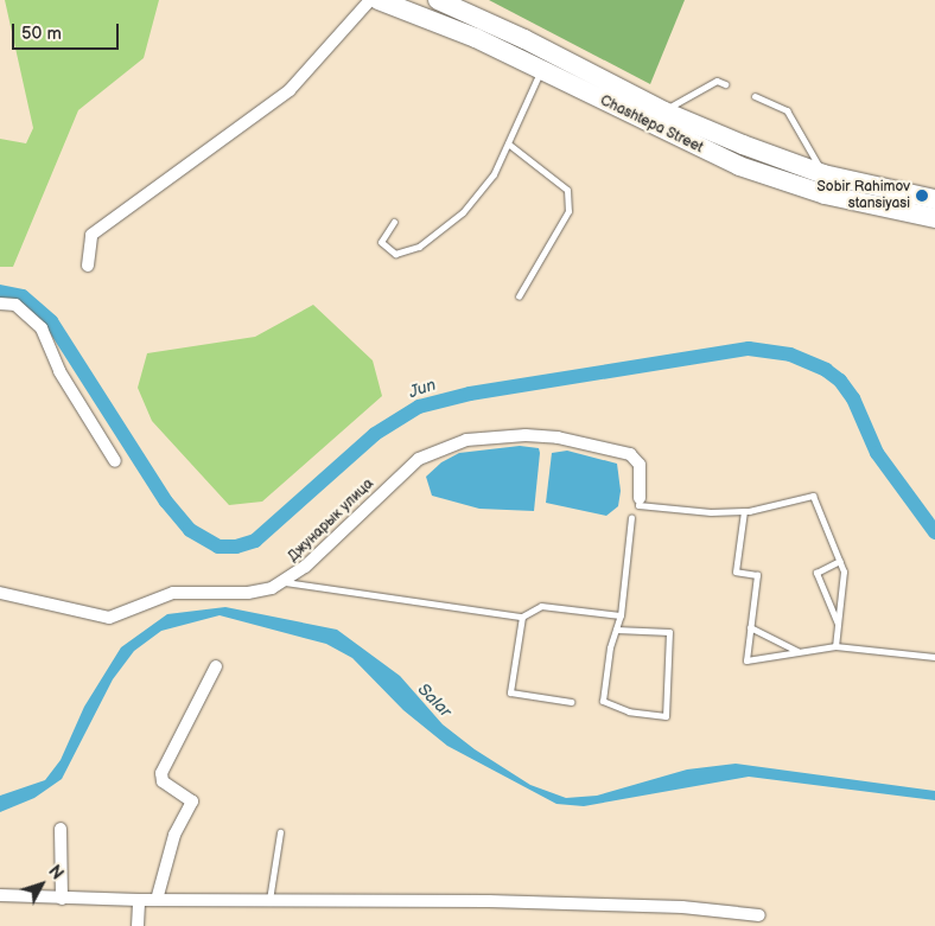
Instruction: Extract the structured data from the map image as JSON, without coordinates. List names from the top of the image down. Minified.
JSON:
{"streets":{"main road":["Chashtepa Street"],"street":["Джунарык улица"]},"water":["Jun","Salar"],"places":["Sobir Rahimov stansiyasi"],"scale_bar":"50 m","north":"top right"}
